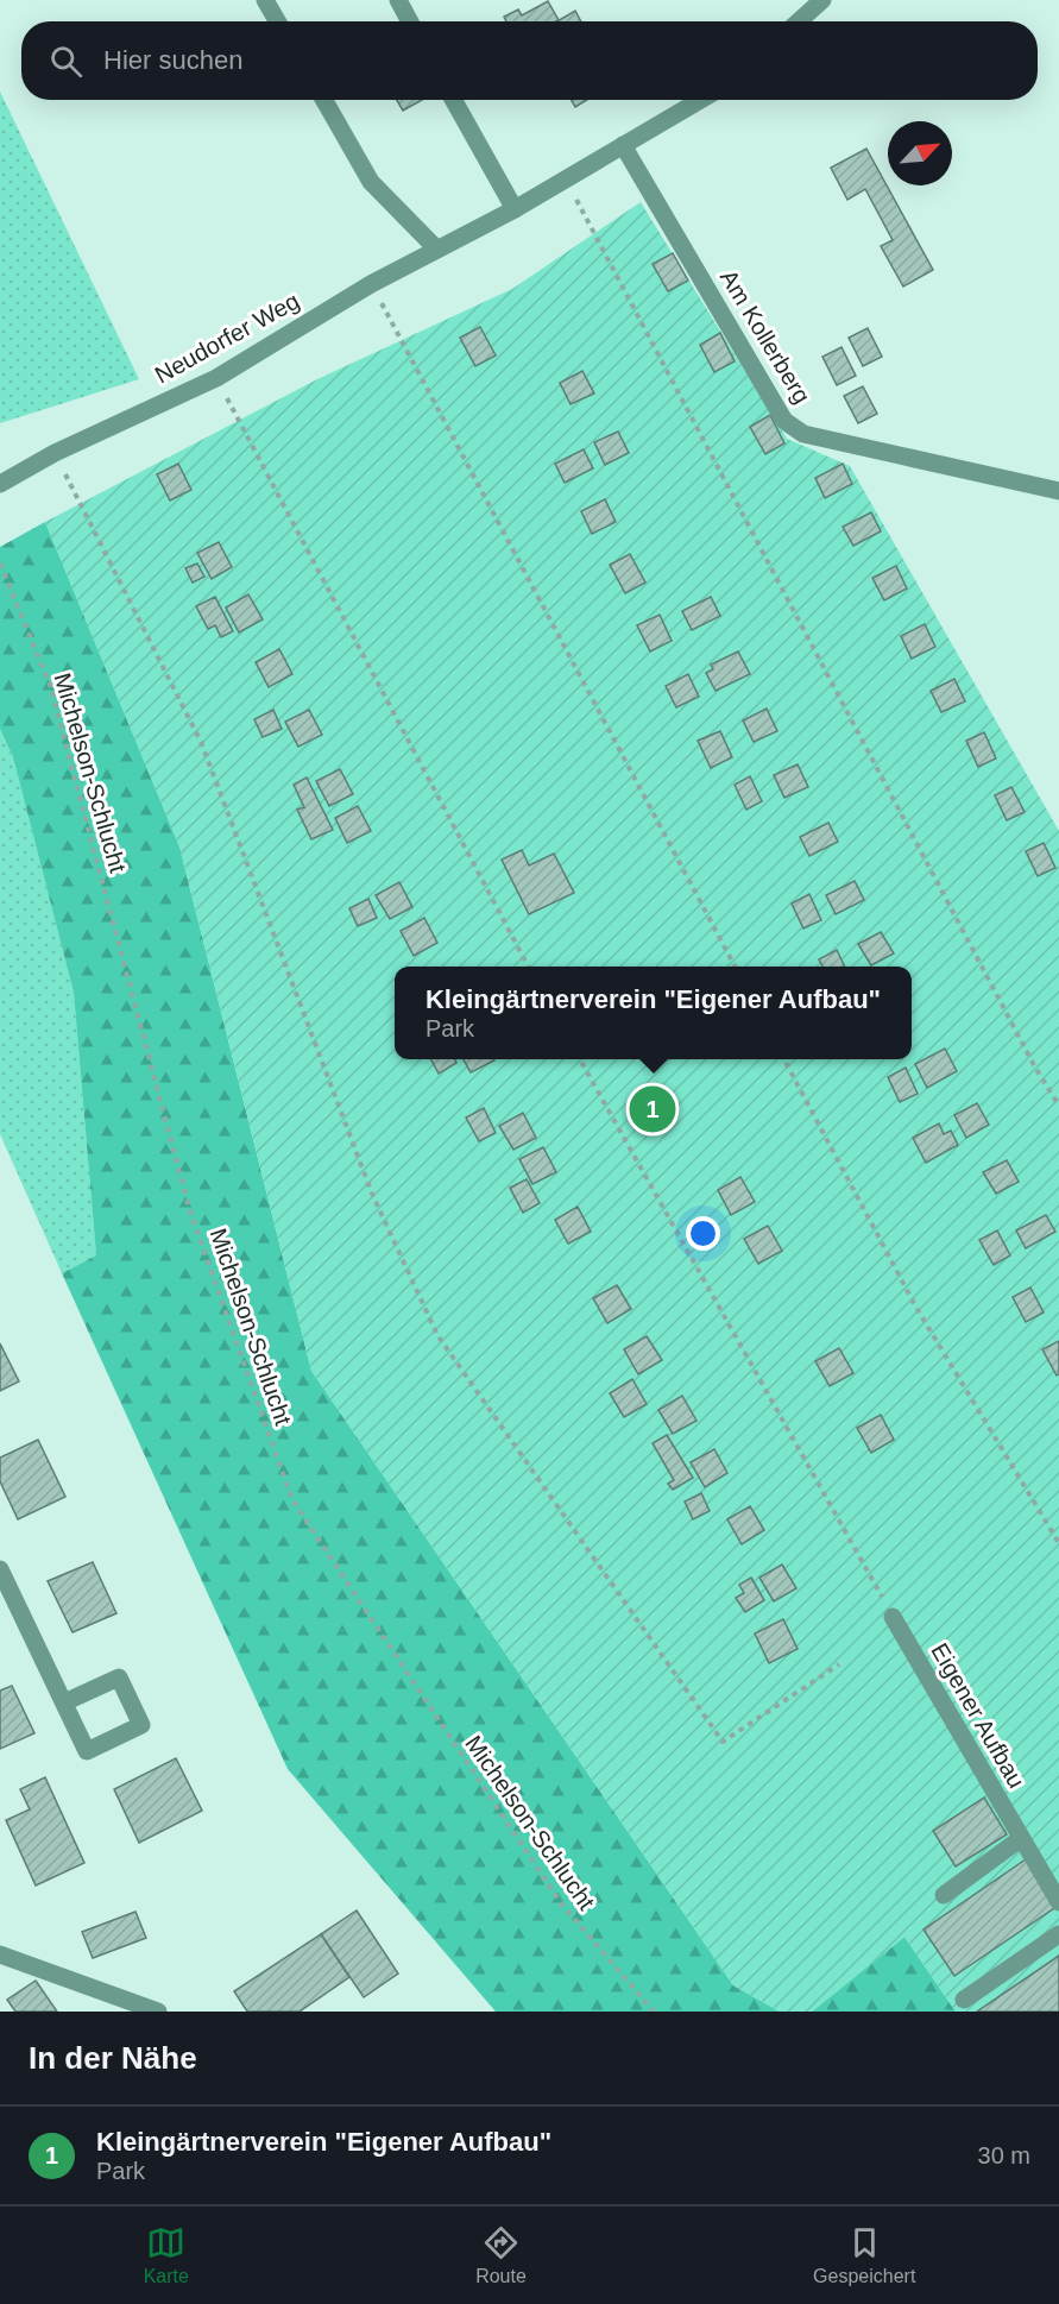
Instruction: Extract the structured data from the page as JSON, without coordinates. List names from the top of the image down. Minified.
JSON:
{"streets":{"street":["Am Kollerberg","Neudorfer Weg","Eigener Aufbau"],"path":["Michelson-Schlucht"]},"crossings":[["Am Kollerberg","Neudorfer Weg"]],"north":"top right","page":{"search":"Hier suchen","popup":["Kleingärtnerverein \"Eigener Aufbau\"","Park"],"pins":"1","heading":"In der Nähe","list":[{"mark":"1","name":"Kleingärtnerverein \"Eigener Aufbau\"","note":"Park","value":"30 m"}],"nav":["Karte","Route","Gespeichert"]}}
